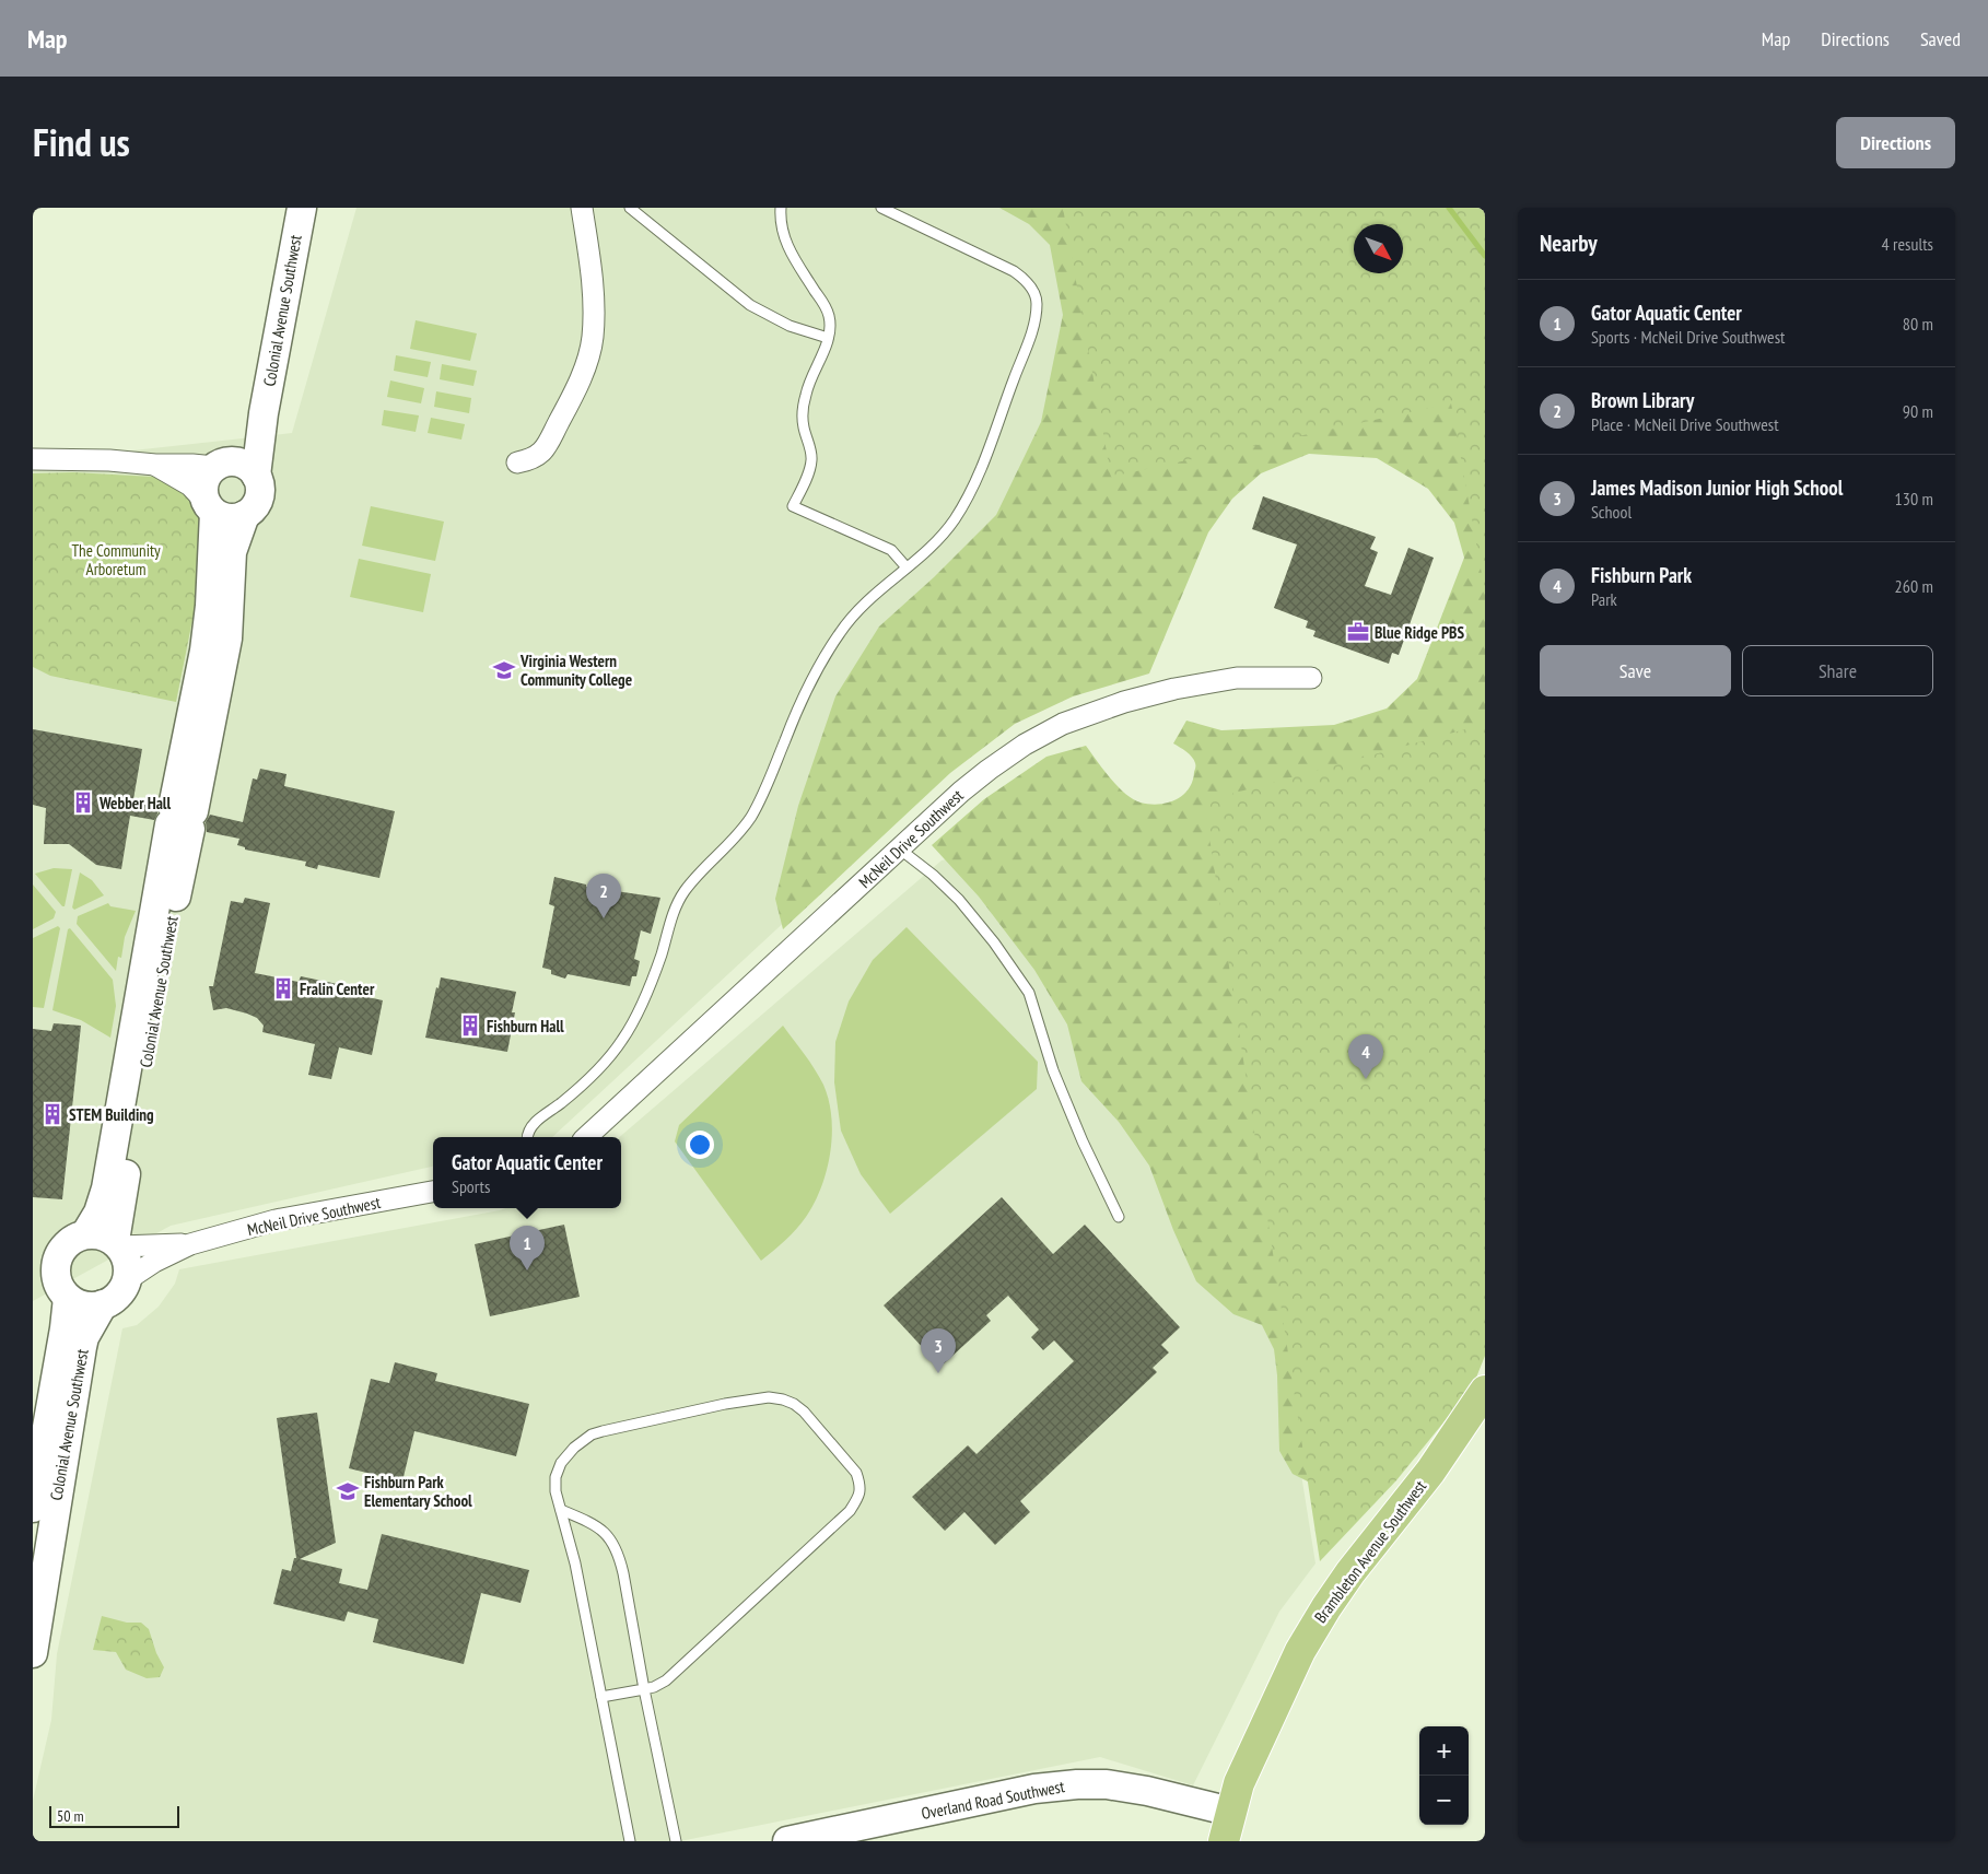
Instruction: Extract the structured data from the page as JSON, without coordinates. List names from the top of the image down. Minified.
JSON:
{"streets":{"main road":["Colonial Avenue Southwest","Brambleton Avenue Southwest","Overland Road Southwest"],"street":["McNeil Drive Southwest"]},"crossings":[["Colonial Avenue Southwest","McNeil Drive Southwest"],["Brambleton Avenue Southwest","Overland Road Southwest"]],"parks":["The Community Arboretum"],"places":{"office":["Blue Ridge PBS"],"school or university":["Virginia Western Community College","Fishburn Park Elementary School"],"building":["Webber Hall","Fralin Center","Fishburn Hall","STEM Building"]},"scale_bar":"50 m","north":"bottom right","page":{"header":"Map","nav":["Map","Directions","Saved"],"title":"Find us","buttons":["Directions",["Save","Share"]],"heading":["Nearby","4 results"],"list":[{"mark":"1","name":"Gator Aquatic Center","note":"Sports · McNeil Drive Southwest","value":"80 m"},{"mark":"2","name":"Brown Library","note":"Place · McNeil Drive Southwest","value":"90 m"},{"mark":"3","name":"James Madison Junior High School","note":"School","value":"130 m"},{"mark":"4","name":"Fishburn Park","note":"Park","value":"260 m"}],"pins":["2","4","1","3"],"popup":["Gator Aquatic Center","Sports"],"map_buttons":["+","−"],"scale":"50 m"}}
